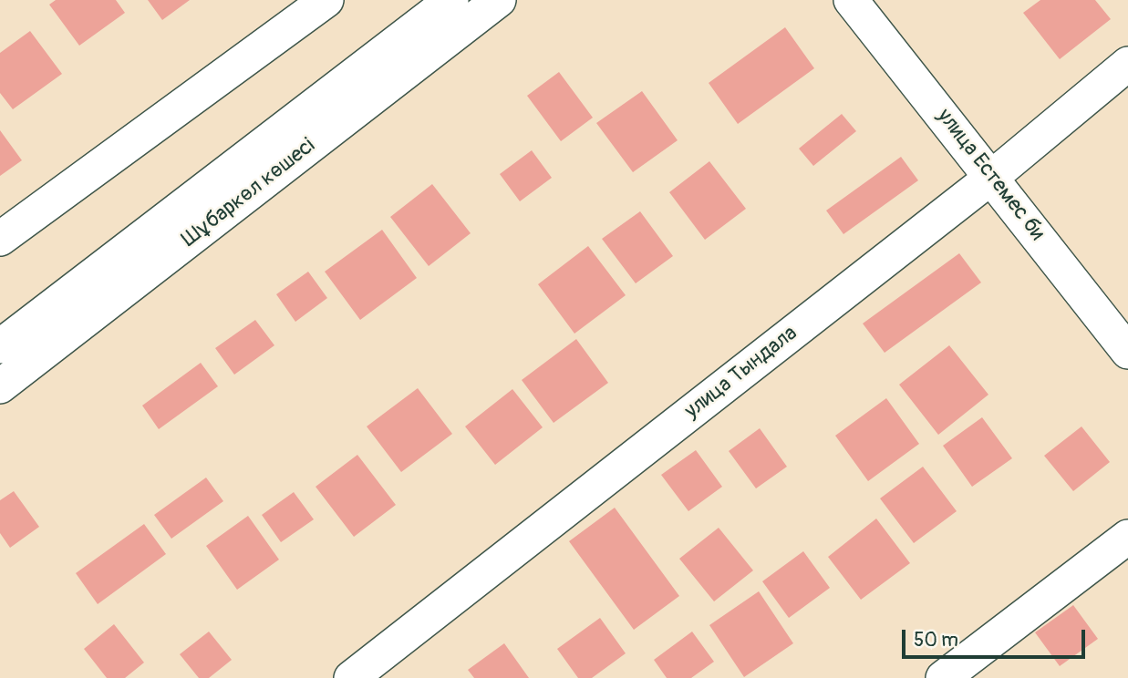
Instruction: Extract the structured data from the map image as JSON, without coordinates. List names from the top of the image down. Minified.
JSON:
{"streets":{"street":["улица Естемес би","Шұбаркөл көшесі","улица Тындала"]},"crossings":[["улица Естемес би","улица Тындала"]],"scale_bar":"50 m"}
